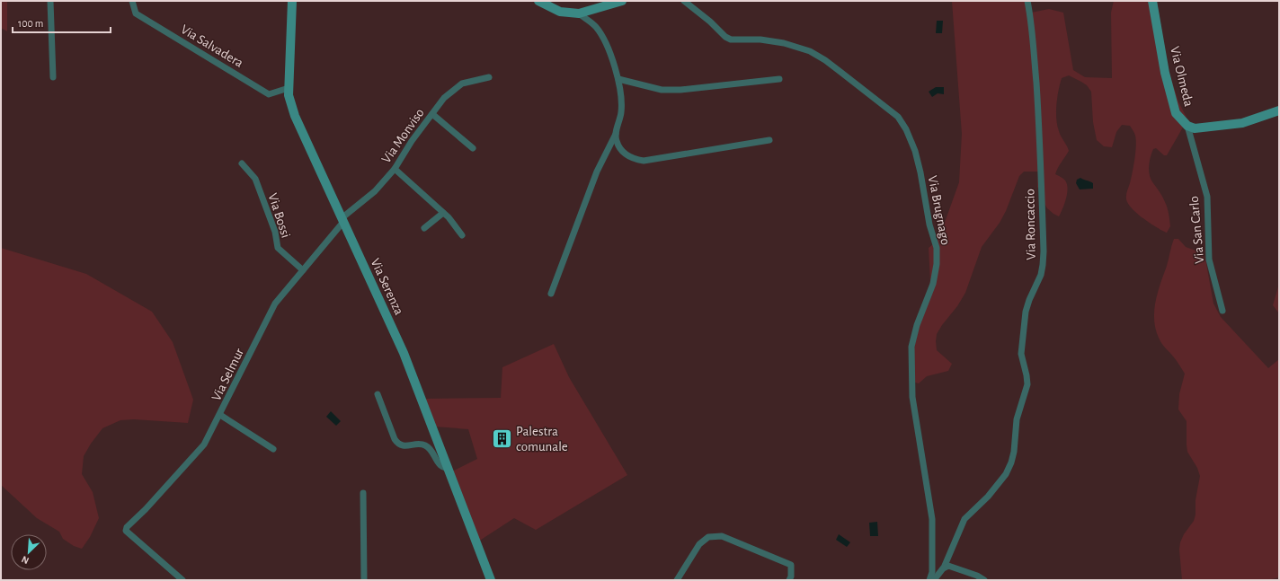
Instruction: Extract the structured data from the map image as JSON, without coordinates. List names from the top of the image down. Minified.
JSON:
{"streets":{"street":["Via Salvadera","Via Olmeda","Via Monviso","Via Brugnago","Via Bossi","Via Roncaccio","Via San Carlo","Via Serenza","Via Selmur"]},"crossings":[["Via Salvadera","Via Serenza"],["Via Olmeda","Via San Carlo"],["Via Monviso","Via Serenza"],["Via Monviso","Via Selmur"],["Via Bossi","Via Selmur"],["Via Serenza","Via Selmur"]],"places":{"building":["Palestra comunale"]},"scale_bar":"100 m","north":"bottom left"}
